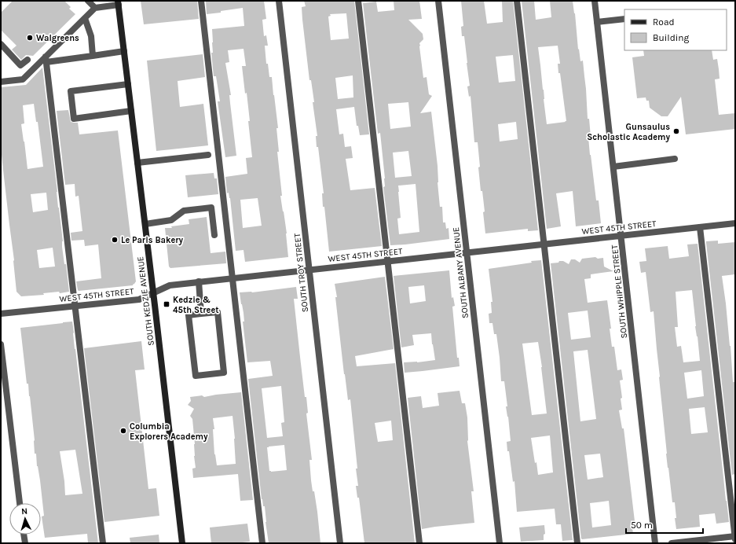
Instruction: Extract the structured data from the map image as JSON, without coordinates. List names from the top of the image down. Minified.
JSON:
{"streets":{"main road":["SOUTH KEDZIE AVENUE"],"street":["WEST 45TH STREET","SOUTH TROY STREET","SOUTH ALBANY AVENUE","SOUTH WHIPPLE STREET"]},"crossings":[["WEST 45TH STREET","SOUTH TROY STREET"],["WEST 45TH STREET","SOUTH ALBANY AVENUE"],["WEST 45TH STREET","SOUTH WHIPPLE STREET"],["WEST 45TH STREET","SOUTH KEDZIE AVENUE"]],"places":{"other":["Walgreens","Gunsaulus Scholastic Academy","Le Paris Bakery","Columbia Explorers Academy"],"transit":["Kedzie & 45th Street"]},"legend":["Road","Building"],"scale_bar":"50 m","north":"top"}
